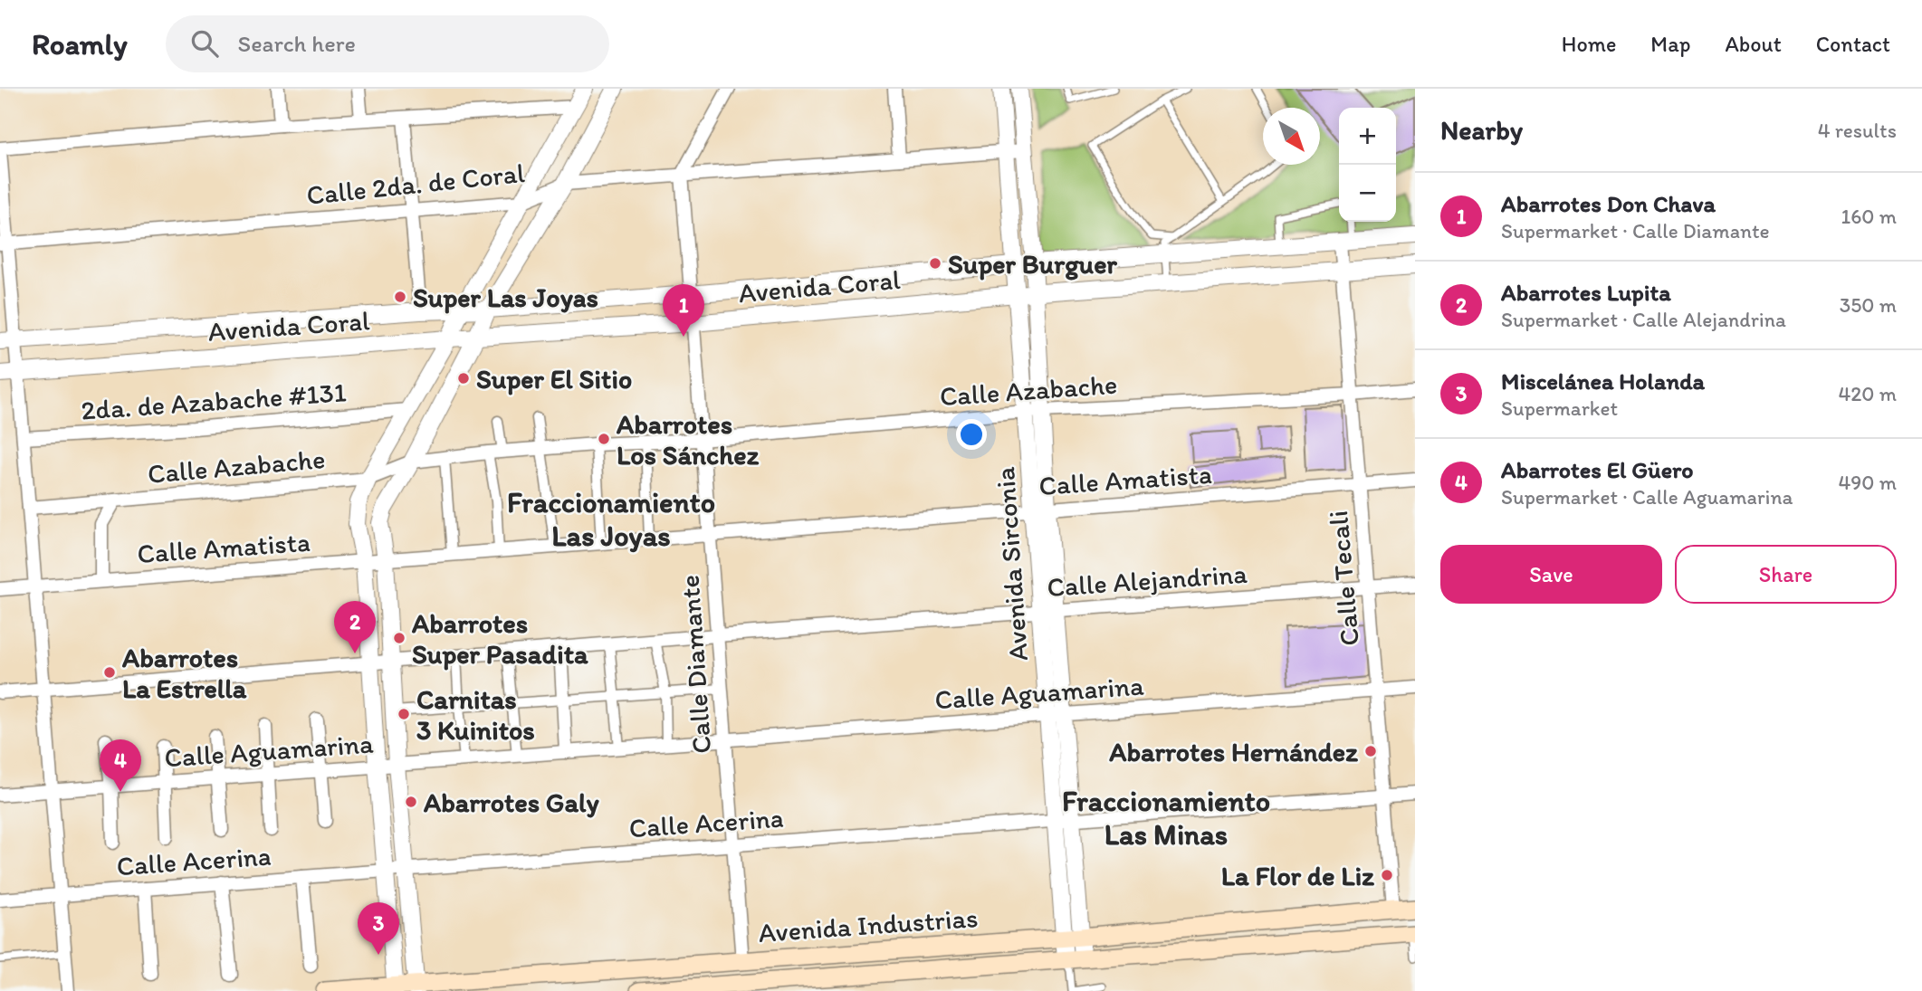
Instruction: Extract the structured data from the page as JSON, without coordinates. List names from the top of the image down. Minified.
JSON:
{"streets":{"main road":["Avenida Industrias"],"street":["Calle 2da. de Coral","Avenida Coral","Calle Azabache","2da. de Azabache #131","Calle Amatista","Avenida Sirconia","Calle Tecali","Calle Alejandrina","Calle Diamante","Calle Aguamarina","Calle Acerina"]},"crossings":[["Calle 2da. de Coral","Avenida Sirconia"],["Calle 2da. de Coral","Calle Diamante"],["Avenida Coral","Avenida Sirconia"],["Avenida Coral","Calle Tecali"],["Avenida Coral","Calle Diamante"],["Calle Azabache","Avenida Sirconia"],["Calle Azabache","Calle Tecali"],["Calle Azabache","Calle Diamante"],["Calle Amatista","Avenida Sirconia"],["Calle Amatista","Calle Tecali"],["Calle Amatista","Calle Diamante"],["Avenida Sirconia","Calle Alejandrina"],["Avenida Sirconia","Calle Aguamarina"],["Avenida Sirconia","Calle Acerina"],["Avenida Sirconia","Avenida Industrias"],["Calle Tecali","Calle Alejandrina"],["Calle Tecali","Calle Aguamarina"],["Calle Tecali","Calle Acerina"],["Calle Tecali","Avenida Industrias"],["Calle Alejandrina","Calle Diamante"],["Calle Diamante","Calle Aguamarina"],["Calle Diamante","Calle Acerina"],["Calle Diamante","Avenida Industrias"]],"districts":["Fraccionamiento Las Joyas","Fraccionamiento Las Minas"],"places":["Super Burguer","Super Las Joyas","Super El Sitio","Abarrotes Los Sánchez","Abarrotes Super Pasadita","Abarrotes La Estrella","Carnitas 3 Kuinitos","Abarrotes Hernández","Abarrotes Galy","La Flor de Liz"],"north":"bottom right","page":{"header":"Roamly","search":"Search here","nav":["Home","Map","About","Contact"],"heading":["Nearby","4 results"],"map_buttons":["+","−"],"list":[{"mark":"1","name":"Abarrotes Don Chava","note":"Supermarket · Calle Diamante","value":"160 m"},{"mark":"2","name":"Abarrotes Lupita","note":"Supermarket · Calle Alejandrina","value":"350 m"},{"mark":"3","name":"Miscelánea Holanda","note":"Supermarket","value":"420 m"},{"mark":"4","name":"Abarrotes El Güero","note":"Supermarket · Calle Aguamarina","value":"490 m"}],"pins":["1","2","4","3"],"buttons":["Save","Share"]}}
